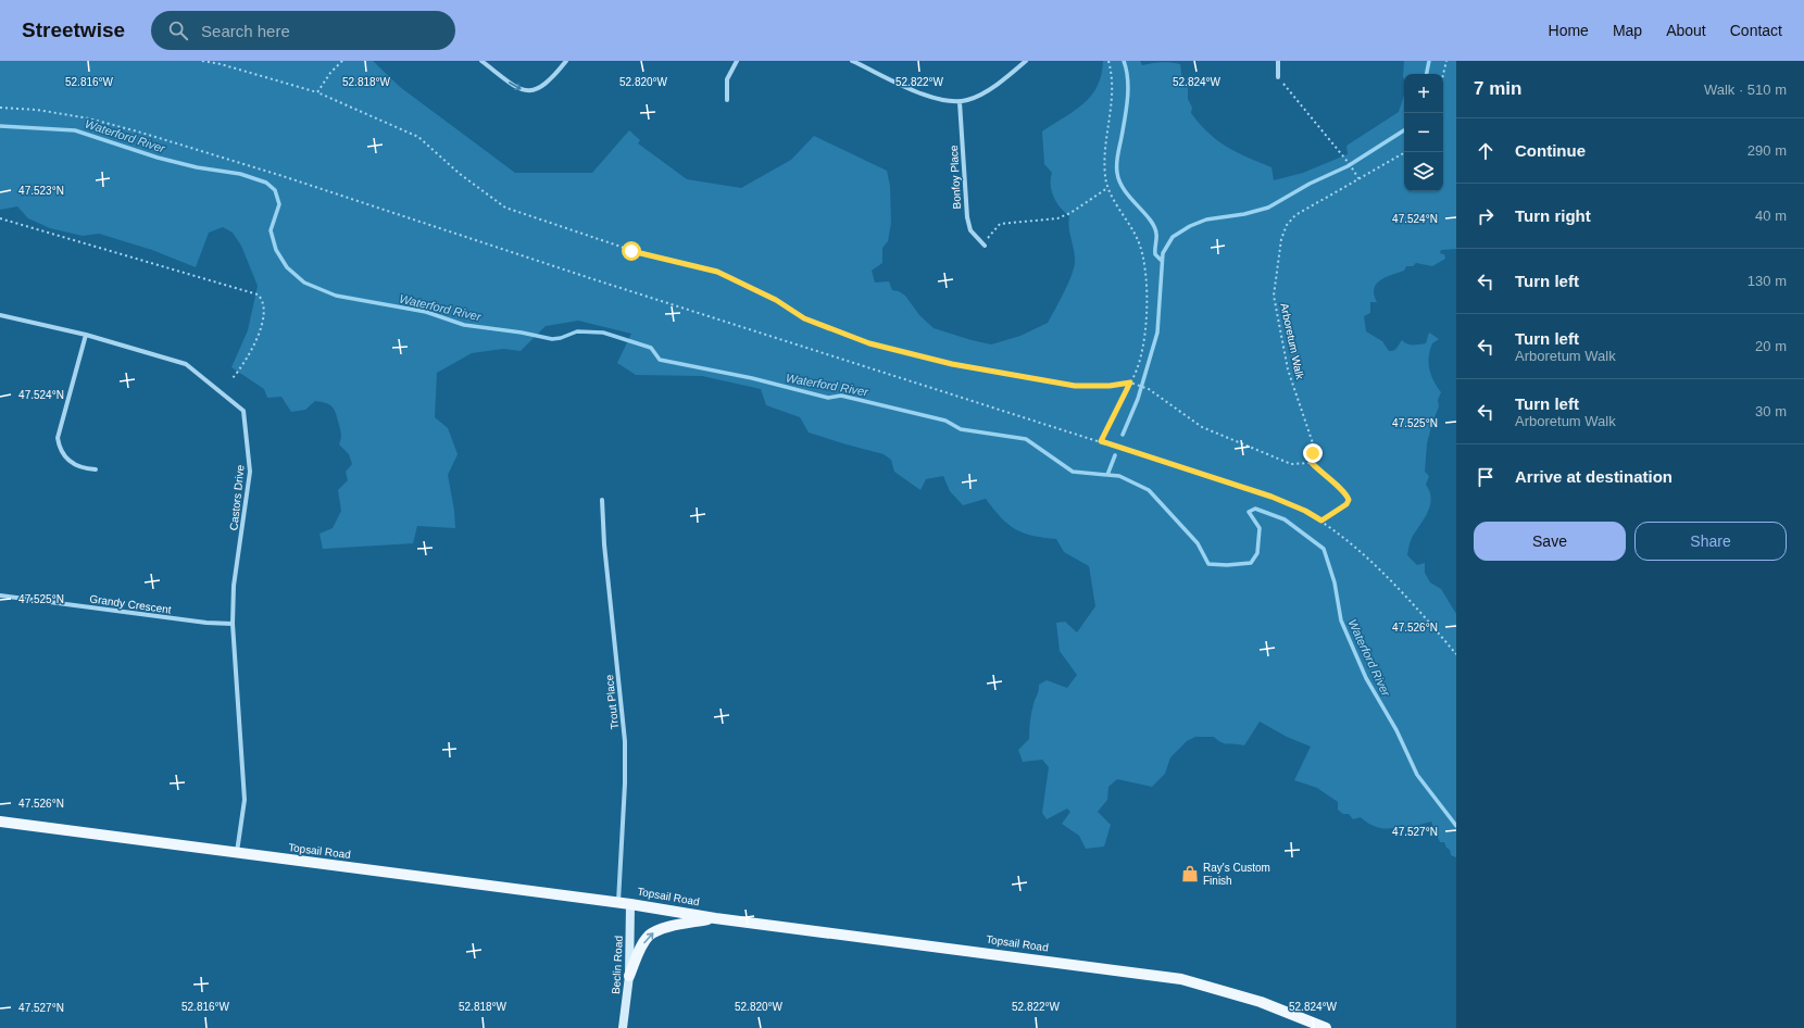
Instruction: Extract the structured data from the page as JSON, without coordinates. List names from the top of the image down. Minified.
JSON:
{"streets":{"main road":["Topsail Road"],"street":["Bonfoy Place","Castors Drive","Grandy Crescent","Trout Place","Beclin Road"],"path":["Arboretum Walk"]},"crossings":[["Castors Drive","Grandy Crescent"],["Castors Drive","Topsail Road"],["Trout Place","Topsail Road"],["Topsail Road","Beclin Road"]],"water":["Waterford River"],"places":{"shop":["Ray's Custom Finish"]},"page":{"header":"Streetwise","search":"Search here","nav":["Home","Map","About","Contact"],"heading":["7 min","Walk · 510 m"],"map_buttons":["+","−"],"list":[["Continue","290 m"],["Turn right","40 m"],["Turn left","130 m"],["Turn left","Arboretum Walk","20 m"],["Turn left","Arboretum Walk","30 m"],"Arrive at destination"],"buttons":["Save","Share"]},"coordinates":["52.816°W","52.818°W","52.820°W","52.822°W","52.824°W","47.523°N","47.524°N","47.525°N","47.526°N","47.527°N"]}
